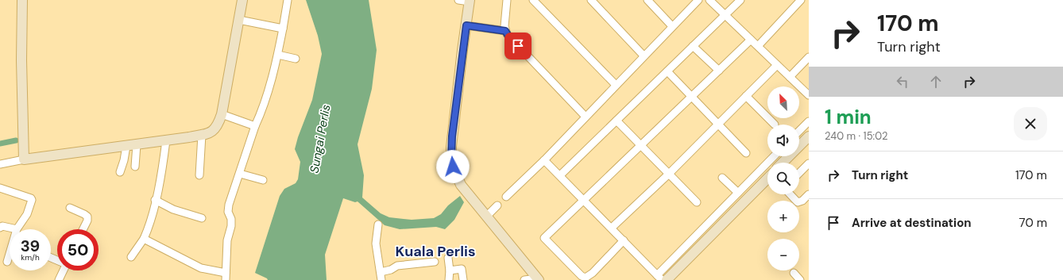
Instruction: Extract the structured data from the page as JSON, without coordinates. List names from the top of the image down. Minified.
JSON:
{"districts":["Kuala Perlis"],"water":["Sungai Perlis"],"north":"top left","page":{"turn":["170 m","Turn right"],"map_buttons":["+","−"],"heading":["1 min","240 m · 15:02"],"list":[{"name":"Turn right","value":"170 m"},{"name":"Arrive at destination","value":"70 m"}],"speed":"39 km/h","limit":"50"}}
